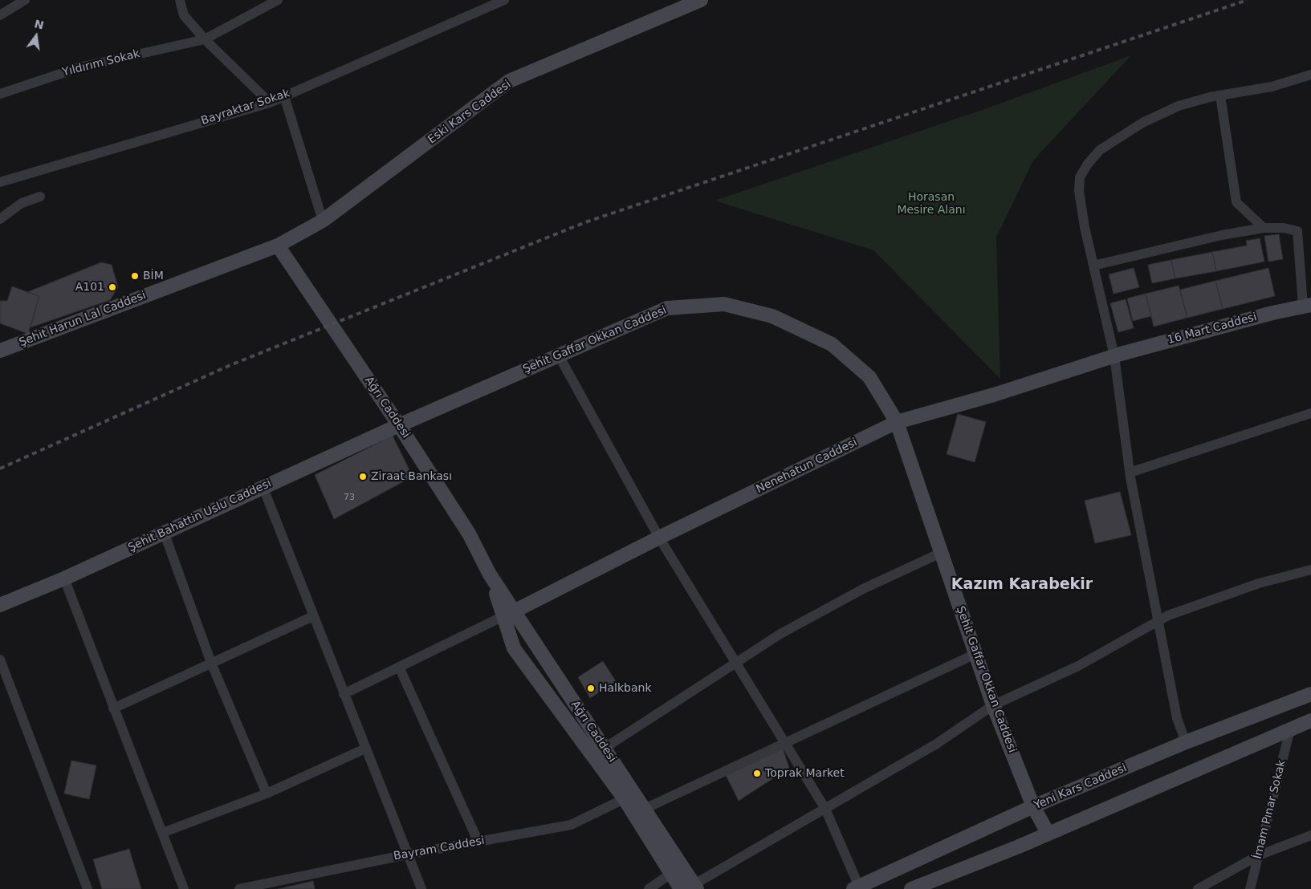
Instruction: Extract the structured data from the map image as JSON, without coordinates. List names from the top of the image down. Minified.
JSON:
{"streets":{"street":["Yıldırım Sokak","Bayraktar Sokak","Eski Kars Caddesi","Şehit Harun Lal Caddesi","16 Mart Caddesi","Şehit Gaffar Okkan Caddesi","Ağrı Caddesi","Nenehatun Caddesi","Şehit Bahattin Uslu Caddesi","Yeni Kars Caddesi","İmam Pınar Sokak","Bayram Caddesi"]},"crossings":[["Eski Kars Caddesi","Şehit Harun Lal Caddesi"],["Eski Kars Caddesi","Ağrı Caddesi"],["Şehit Harun Lal Caddesi","Ağrı Caddesi"],["16 Mart Caddesi","Nenehatun Caddesi"],["Şehit Gaffar Okkan Caddesi","Ağrı Caddesi"],["Şehit Gaffar Okkan Caddesi","Nenehatun Caddesi"],["Şehit Gaffar Okkan Caddesi","Şehit Bahattin Uslu Caddesi"],["Şehit Gaffar Okkan Caddesi","Yeni Kars Caddesi"],["Ağrı Caddesi","Nenehatun Caddesi"],["Ağrı Caddesi","Şehit Bahattin Uslu Caddesi"],["Ağrı Caddesi","Bayram Caddesi"]],"districts":["Kazım Karabekir"],"parks":["Horasan Mesire Alanı"],"places":["BİM","A101","Ziraat Bankası","Halkbank","Toprak Market"],"house_numbers":["73"],"north":"top"}
